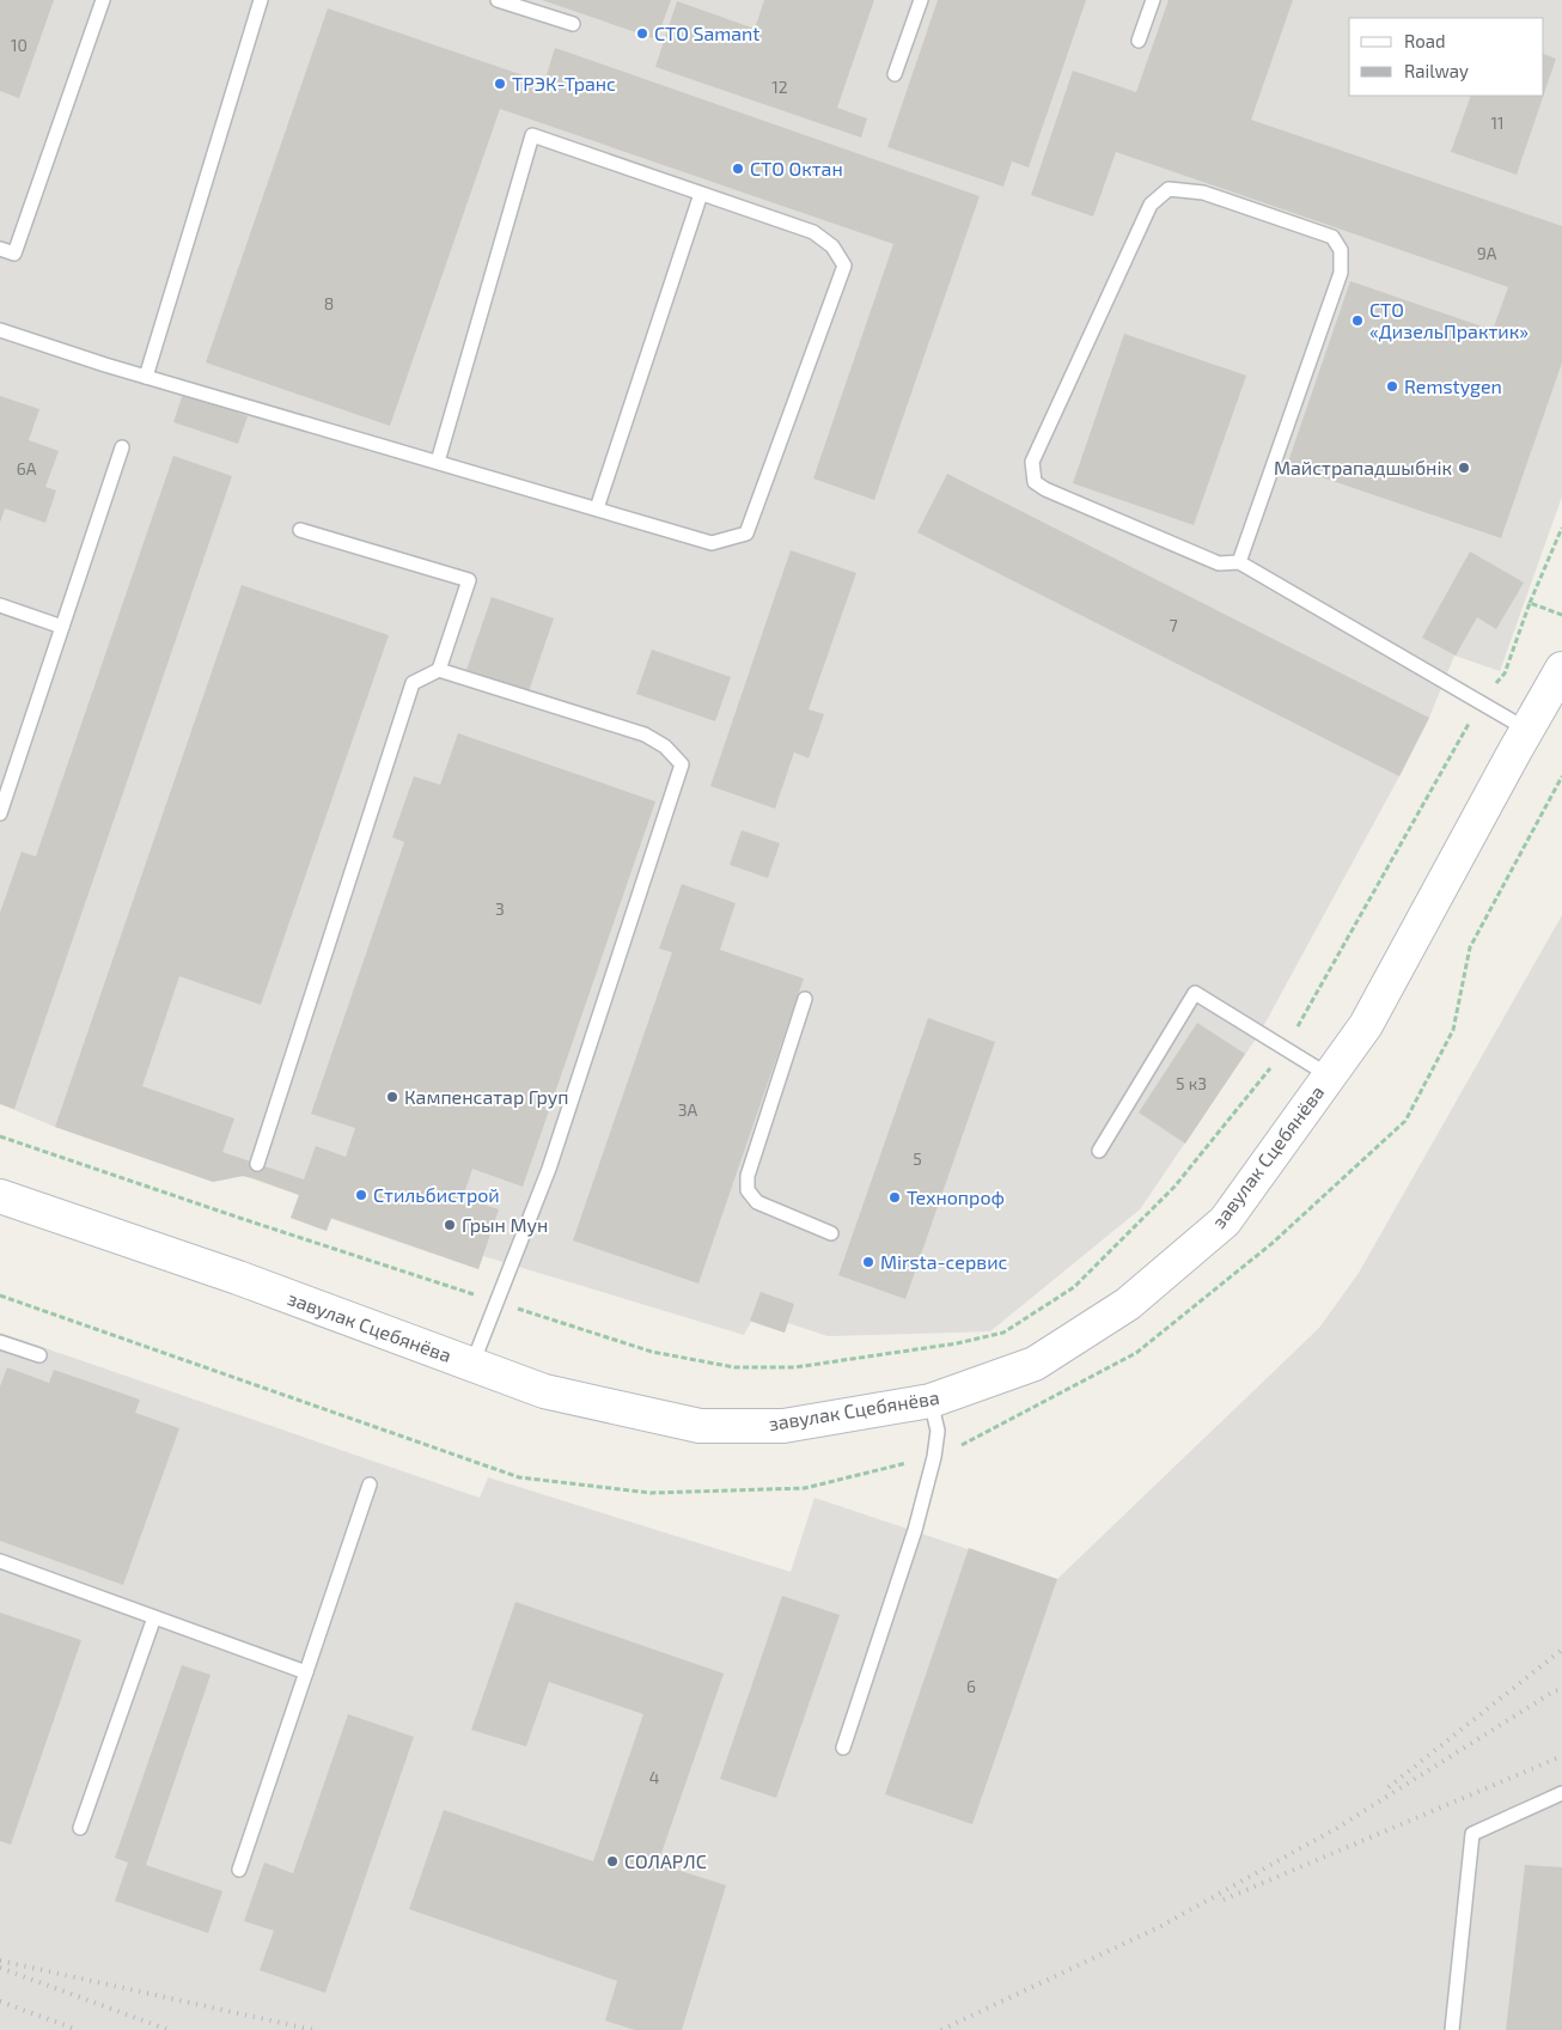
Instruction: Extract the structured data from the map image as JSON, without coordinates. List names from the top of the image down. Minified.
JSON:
{"streets":{"street":["завулак Сцебянёва"]},"places":["СТО Samant","ТРЭК-Транс","СТО Октан","СТО «ДизельПрактик»","Remstygen","Майстрападшыбнік","Кампенсатар Груп","Стильбистрой","Технопроф","Грын Мун","Mirsta-сервис","СОЛАРЛС"],"house_numbers":["10","12","11","9А","8","6А","7","3","5 к3","3А","5","6","4"],"legend":["Road","Railway"]}
